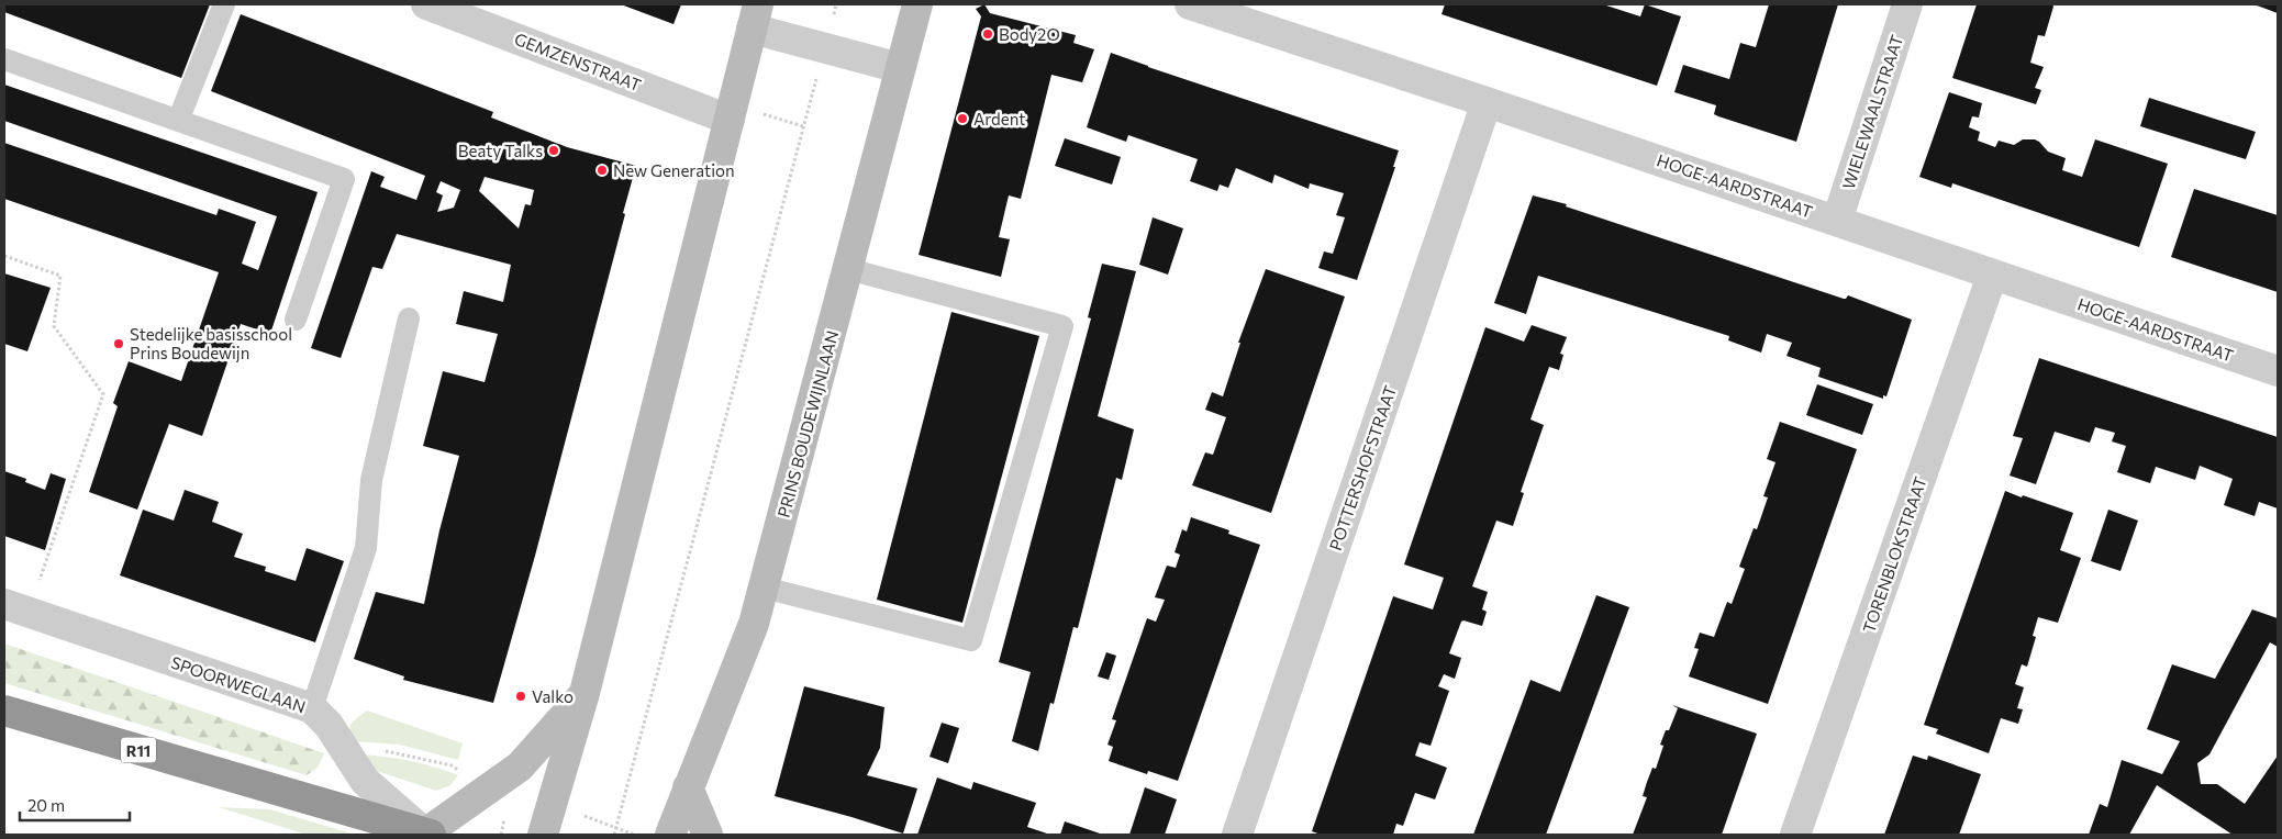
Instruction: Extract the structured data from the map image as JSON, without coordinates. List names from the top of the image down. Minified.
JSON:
{"streets":{"highway":["R11"],"main road":["PRINS BOUDEWIJNLAAN"],"street":["GEMZENSTRAAT","WIELEWAALSTRAAT","HOGE-AARDSTRAAT","POTTERSHOFSTRAAT","TORENBLOKSTRAAT","SPOORWEGLAAN"]},"crossings":[["WIELEWAALSTRAAT","HOGE-AARDSTRAAT"],["HOGE-AARDSTRAAT","POTTERSHOFSTRAAT"],["HOGE-AARDSTRAAT","TORENBLOKSTRAAT"],["SPOORWEGLAAN","R11"]],"places":["Body2O","Ardent","Beaty Talks","New Generation","Stedelijke basisschool Prins Boudewijn","Valko"],"scale_bar":"20 m"}
